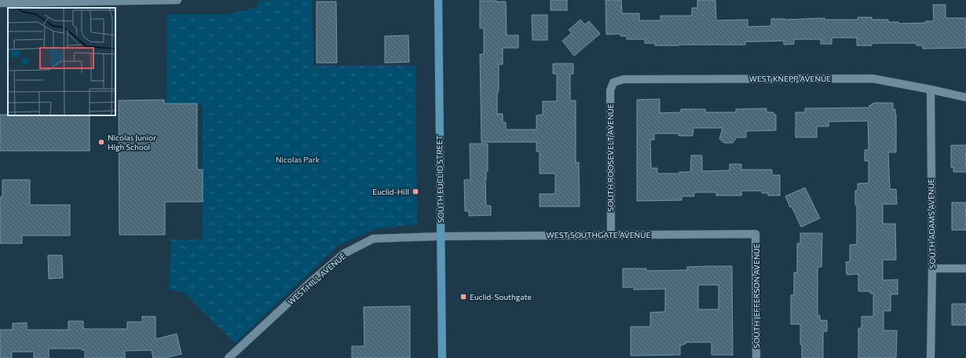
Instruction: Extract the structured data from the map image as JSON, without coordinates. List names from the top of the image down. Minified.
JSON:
{"streets":{"main road":["SOUTH EUCLID STREET"],"street":["WEST KNEPP AVENUE","SOUTH ROOSEVELT AVENUE","SOUTH ADAMS AVENUE","WEST SOUTHGATE AVENUE","WEST HILL AVENUE","SOUTH JEFFERSON AVENUE"]},"crossings":[["WEST KNEPP AVENUE","SOUTH ROOSEVELT AVENUE"],["WEST KNEPP AVENUE","SOUTH ADAMS AVENUE"],["SOUTH ROOSEVELT AVENUE","WEST SOUTHGATE AVENUE"],["SOUTH EUCLID STREET","WEST SOUTHGATE AVENUE"],["SOUTH EUCLID STREET","WEST HILL AVENUE"],["WEST SOUTHGATE AVENUE","WEST HILL AVENUE"],["WEST SOUTHGATE AVENUE","SOUTH JEFFERSON AVENUE"]],"parks":["Nicolas Park"],"places":{"other":["Nicolas Junior High School"],"transit":["Euclid-Hill","Euclid-Southgate"]}}
